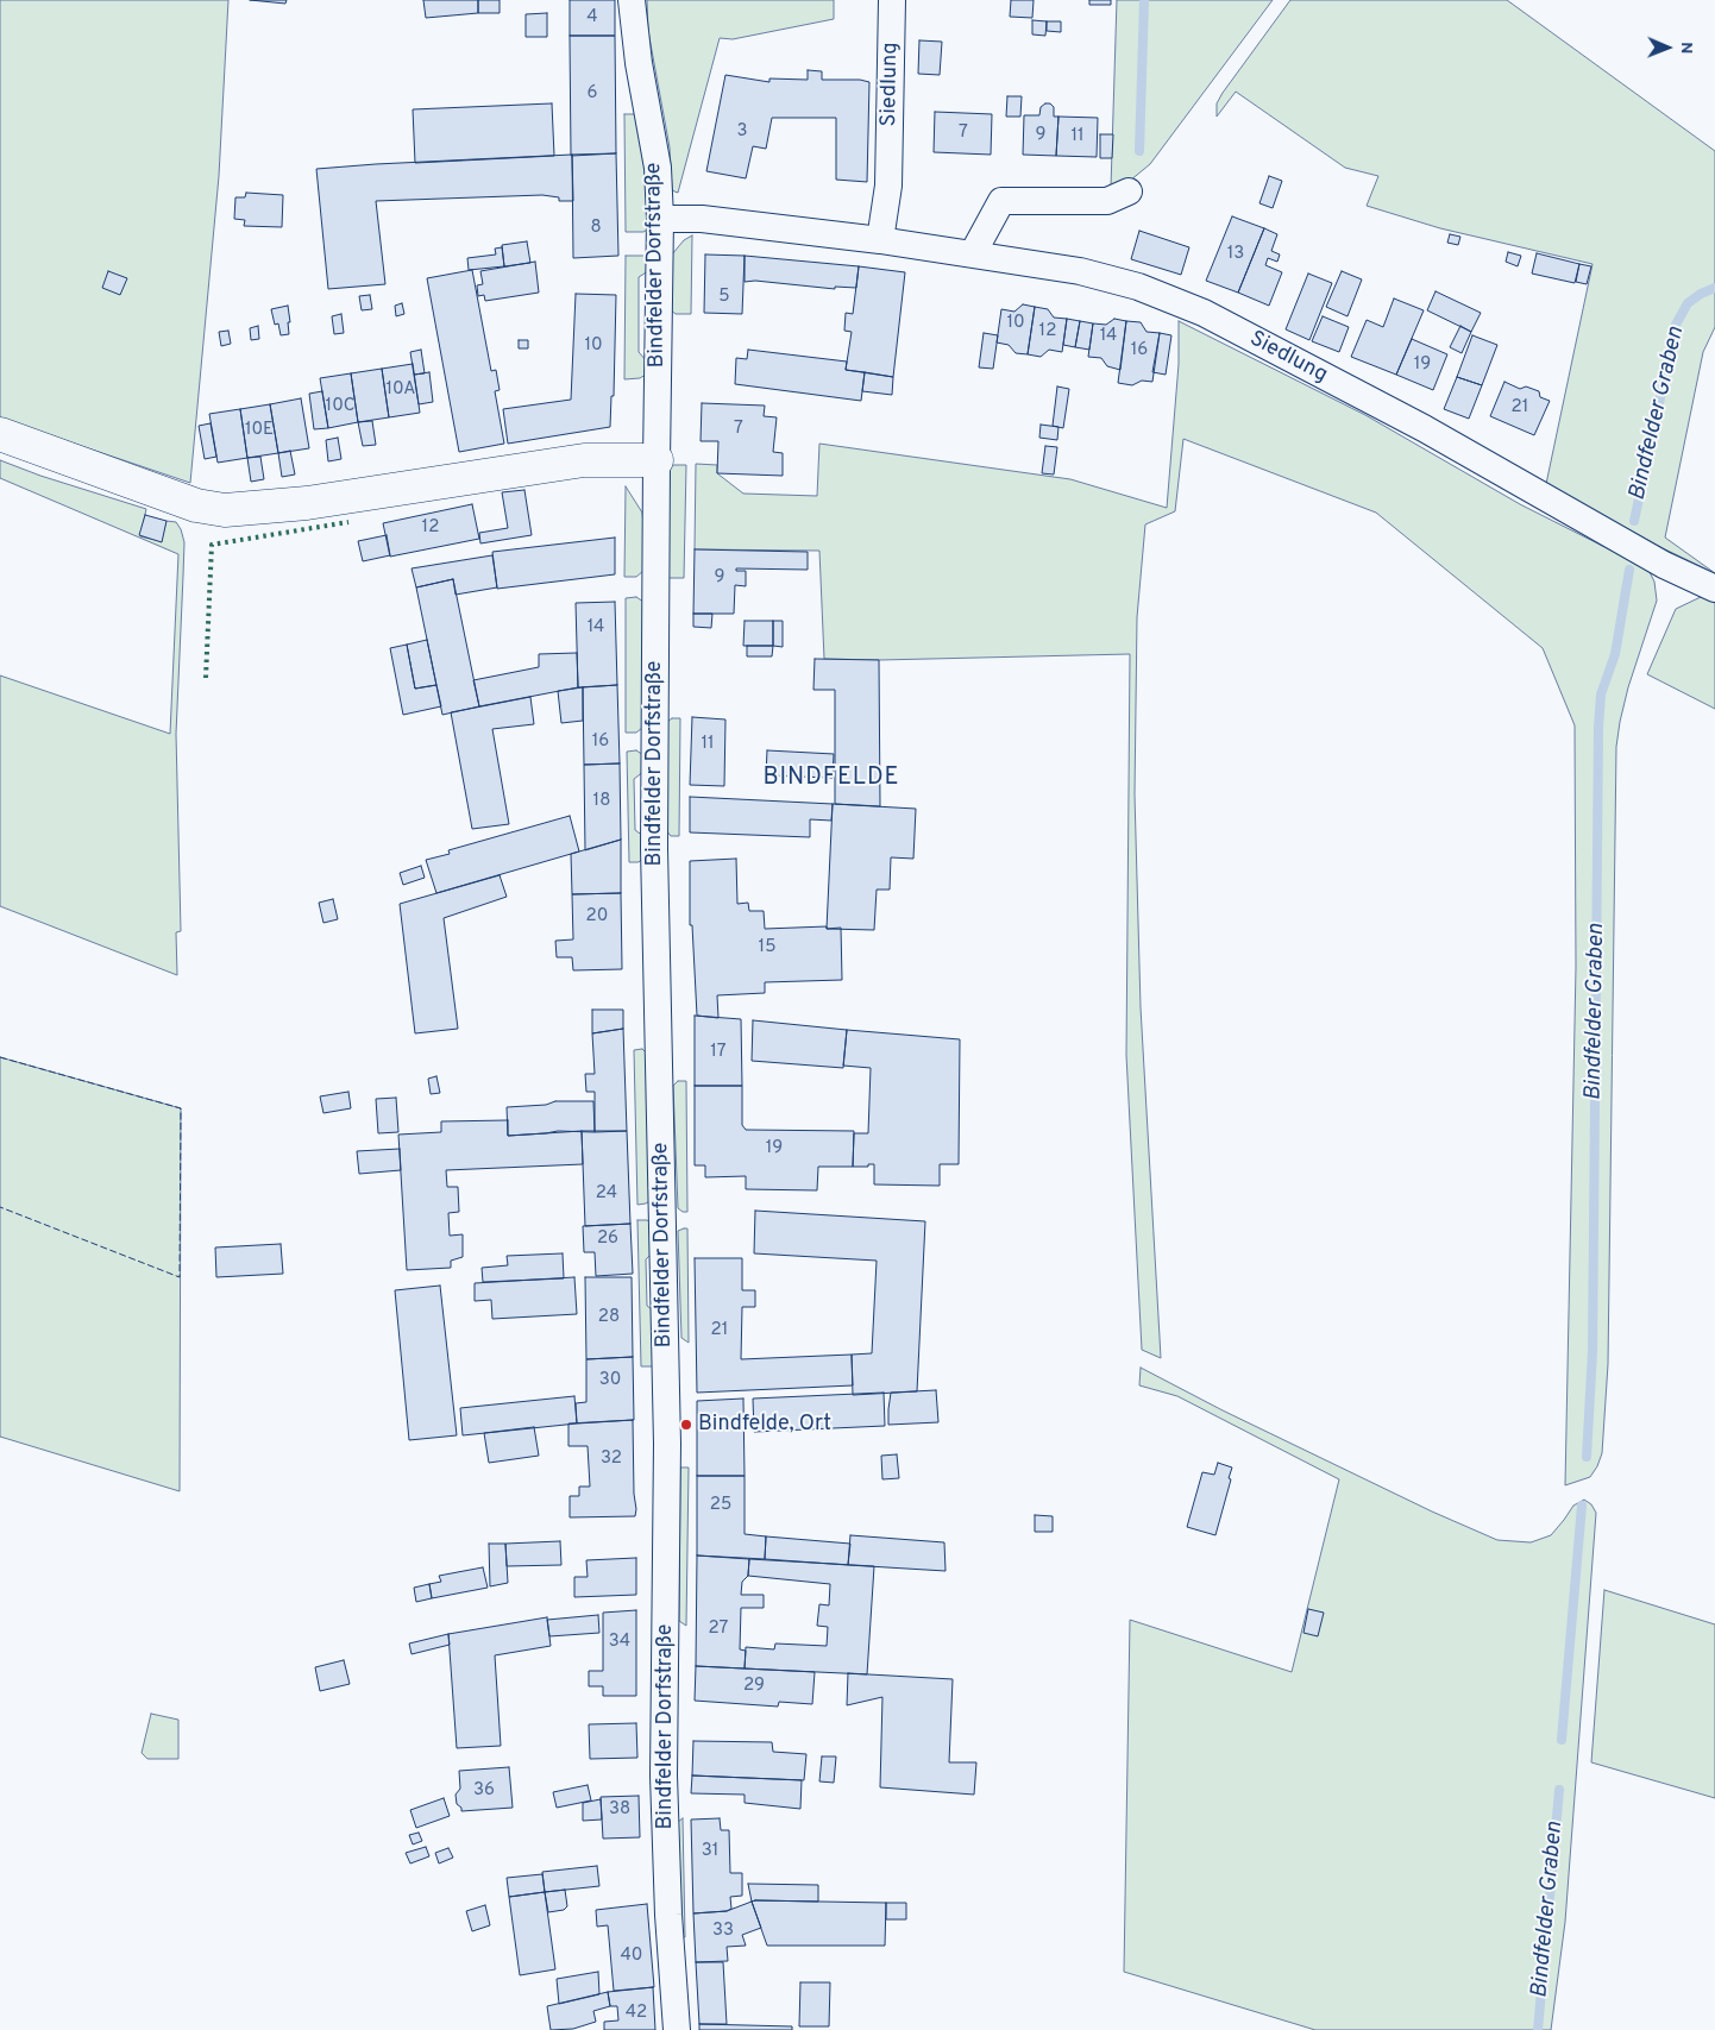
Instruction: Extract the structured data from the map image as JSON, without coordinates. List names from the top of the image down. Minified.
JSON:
{"streets":{"street":["Siedlung","Bindfelder Dorfstraße"]},"crossings":[["Siedlung","Bindfelder Dorfstraße"]],"districts":["BINDFELDE"],"water":["Bindfelder Graben"],"places":["Bindfelde, Ort"],"house_numbers":["4","6","3","7","9","11","8","13","5","10","12","14","10","16","19","10A","10C","21","7","10E","12","9","14","16","11","18","20","15","17","19","24","26","28","21","30","32","25","27","34","29","36","38","31","33","40","42"],"north":"right"}
